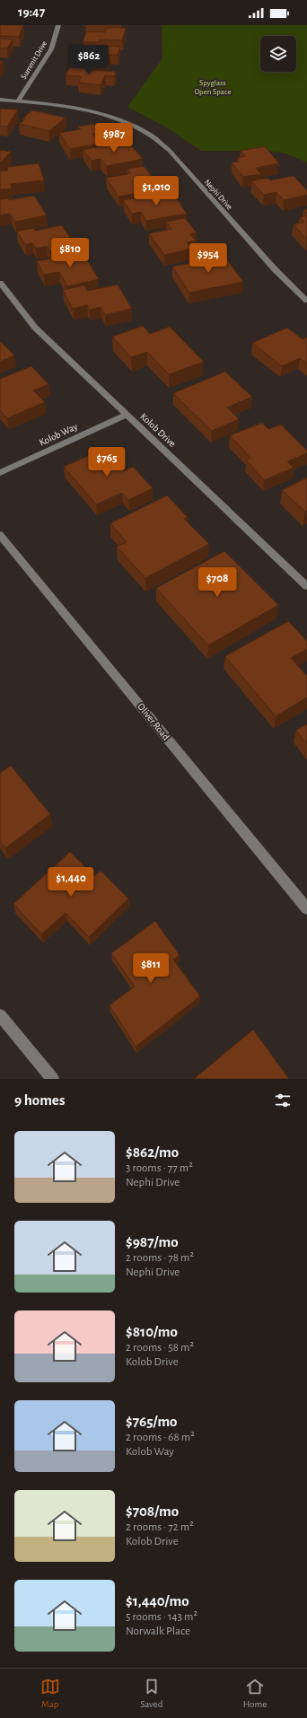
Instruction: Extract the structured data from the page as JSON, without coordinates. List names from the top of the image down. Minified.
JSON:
{"streets":{"street":["Summit Drive","Nephi Drive","Kolob Drive","Kolob Way","Oliver Road"]},"crossings":[["Summit Drive","Nephi Drive"],["Kolob Drive","Kolob Way"]],"parks":["Spyglass Open Space"],"page":{"status":"19:47","price":["$862","$987","$1,010","$810","$954","$765","$708","$1,440","$811"],"heading":"9 homes","list":[{"name":"$862/mo","note":"3 rooms · 77 m² · Nephi Drive"},{"name":"$987/mo","note":"2 rooms · 78 m² · Nephi Drive"},{"name":"$810/mo","note":"2 rooms · 58 m² · Kolob Drive"},{"name":"$765/mo","note":"2 rooms · 68 m² · Kolob Way"},{"name":"$708/mo","note":"2 rooms · 72 m² · Kolob Drive"},{"name":"$1,440/mo","note":"5 rooms · 143 m² · Norwalk Place"}],"tabs":["Map","Saved","Home"]}}
